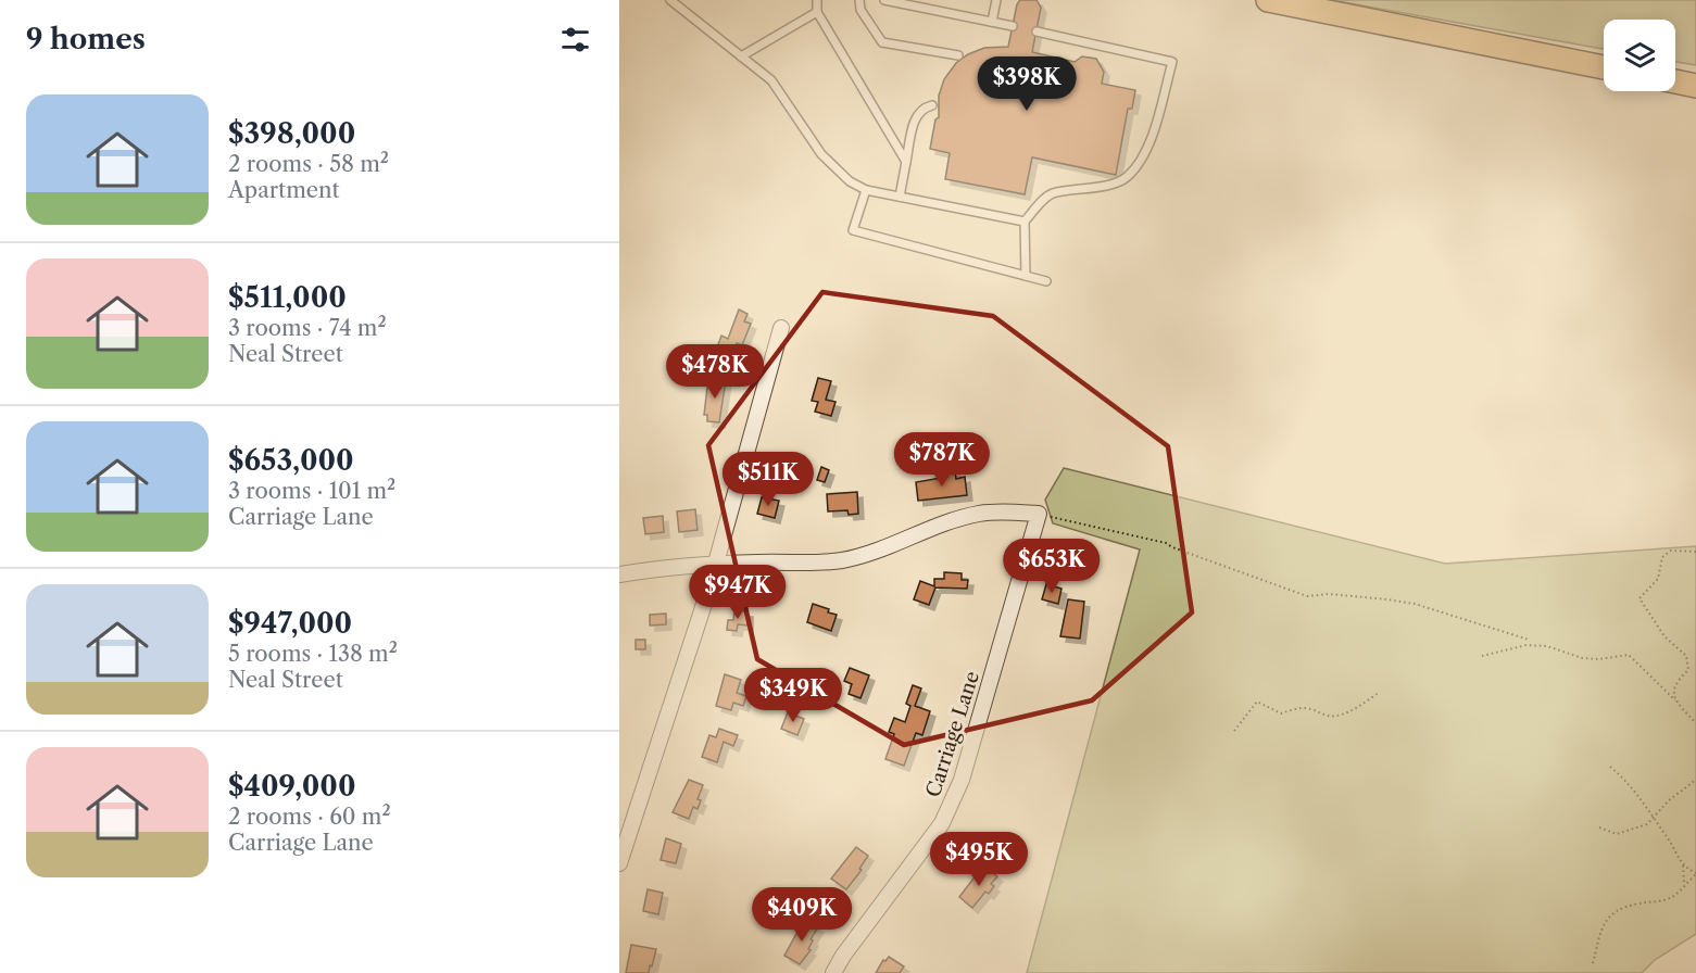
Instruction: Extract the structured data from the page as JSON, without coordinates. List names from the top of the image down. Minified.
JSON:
{"streets":{"street":["Carriage Lane"]},"page":{"heading":"9 homes","price":["$398K","$478K","$787K","$511K","$653K","$947K","$349K","$495K","$409K"],"list":[{"name":"$398,000","note":"2 rooms · 58 m² · Apartment"},{"name":"$511,000","note":"3 rooms · 74 m² · Neal Street"},{"name":"$653,000","note":"3 rooms · 101 m² · Carriage Lane"},{"name":"$947,000","note":"5 rooms · 138 m² · Neal Street"},{"name":"$409,000","note":"2 rooms · 60 m² · Carriage Lane"}]}}
